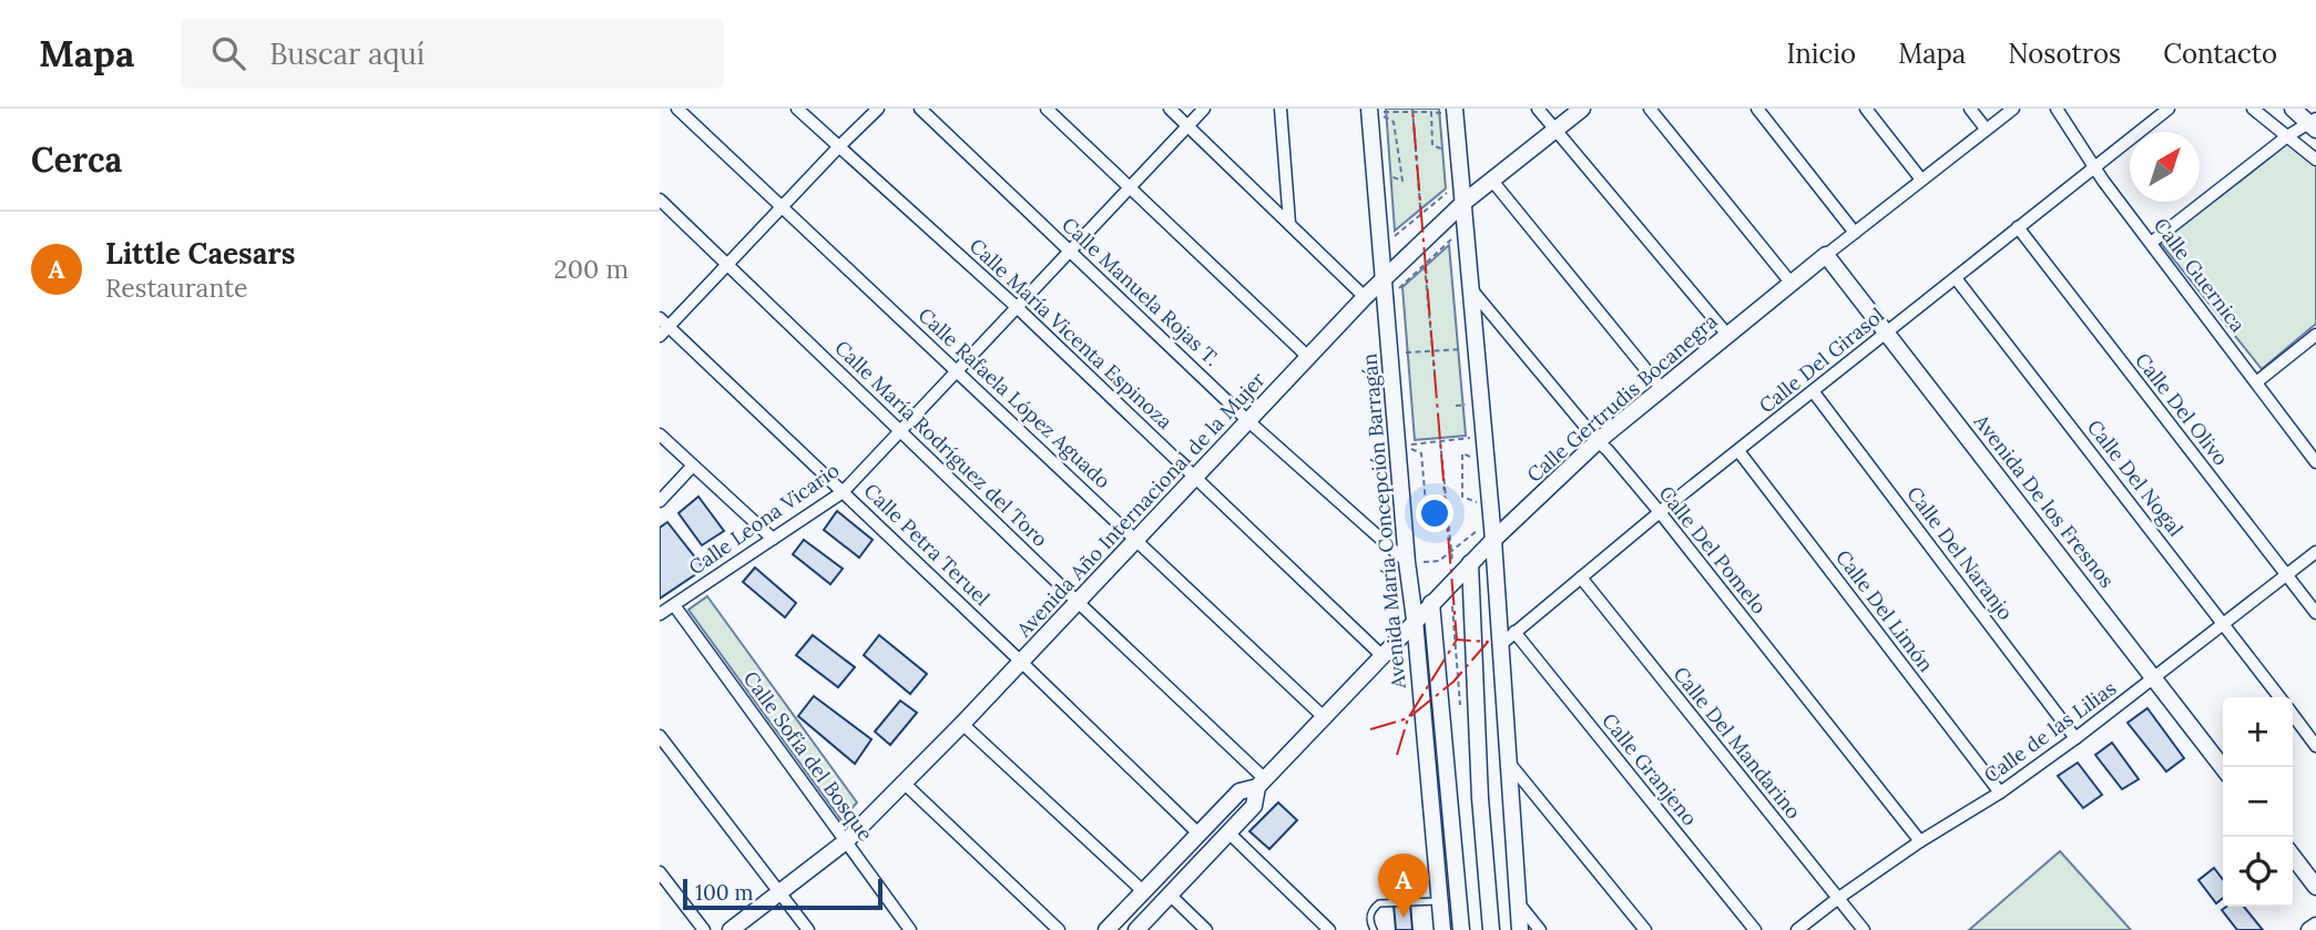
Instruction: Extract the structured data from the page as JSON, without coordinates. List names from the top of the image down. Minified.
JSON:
{"streets":{"street":["Calle Guernica","Calle Manuela Rojas T.","Calle María Vicenta Espinoza","Calle Del Girasol","Calle Rafaela López Aguado","Calle Gertrudis Bocanegra","Calle Del Olivo","Calle María Rodríguez del Toro","Calle Del Nogal","Avenida De los Fresnos","Avenida Año Internacional de la Mujer","Calle Leona Vicario","Avenida María Concepción Barragán","Calle Petra Teruel","Calle Del Pomelo","Calle Del Naranjo","Calle Del Limón","Calle de las Lilias","Calle Del Mandarino","Calle Sofía del Bosque","Calle Granjeno"]},"crossings":[["Calle Guernica","Calle Del Girasol"],["Calle Manuela Rojas T.","Avenida Año Internacional de la Mujer"],["Calle Manuela Rojas T.","Calle Leona Vicario"],["Calle Manuela Rojas T.","Avenida María Concepción Barragán"],["Calle María Vicenta Espinoza","Calle Gertrudis Bocanegra"],["Calle María Vicenta Espinoza","Avenida Año Internacional de la Mujer"],["Calle María Vicenta Espinoza","Calle Leona Vicario"],["Calle Del Girasol","Calle Del Olivo"],["Calle Del Girasol","Calle Del Nogal"],["Calle Del Girasol","Avenida De los Fresnos"],["Calle Del Girasol","Calle Del Pomelo"],["Calle Del Girasol","Calle Del Naranjo"],["Calle Del Girasol","Calle Del Limón"],["Calle Del Girasol","Calle Del Mandarino"],["Calle Del Girasol","Calle Granjeno"],["Calle Rafaela López Aguado","Calle Gertrudis Bocanegra"],["Calle Rafaela López Aguado","Avenida Año Internacional de la Mujer"],["Calle Rafaela López Aguado","Calle Leona Vicario"],["Calle Gertrudis Bocanegra","Calle María Rodríguez del Toro"],["Calle Gertrudis Bocanegra","Avenida De los Fresnos"],["Calle Gertrudis Bocanegra","Avenida María Concepción Barragán"],["Calle Gertrudis Bocanegra","Calle Petra Teruel"],["Calle Gertrudis Bocanegra","Calle Del Pomelo"],["Calle Del Olivo","Calle de las Lilias"],["Calle María Rodríguez del Toro","Avenida Año Internacional de la Mujer"],["Calle María Rodríguez del Toro","Calle Leona Vicario"],["Calle Del Nogal","Calle de las Lilias"],["Avenida De los Fresnos","Calle de las Lilias"],["Avenida Año Internacional de la Mujer","Avenida María Concepción Barragán"],["Avenida Año Internacional de la Mujer","Calle Petra Teruel"],["Avenida Año Internacional de la Mujer","Calle Sofía del Bosque"],["Calle Leona Vicario","Calle Petra Teruel"],["Calle Leona Vicario","Calle Sofía del Bosque"],["Calle Del Pomelo","Calle de las Lilias"],["Calle Del Naranjo","Calle de las Lilias"],["Calle Del Limón","Calle de las Lilias"],["Calle de las Lilias","Calle Del Mandarino"]],"scale_bar":"100 m","north":"top right","page":{"header":"Mapa","search":"Buscar aquí","nav":["Inicio","Mapa","Nosotros","Contacto"],"heading":"Cerca","list":[{"mark":"A","name":"Little Caesars","note":"Restaurante","value":"200 m"}],"map_buttons":["+","−"],"pins":"A","scale":"100 m"}}
